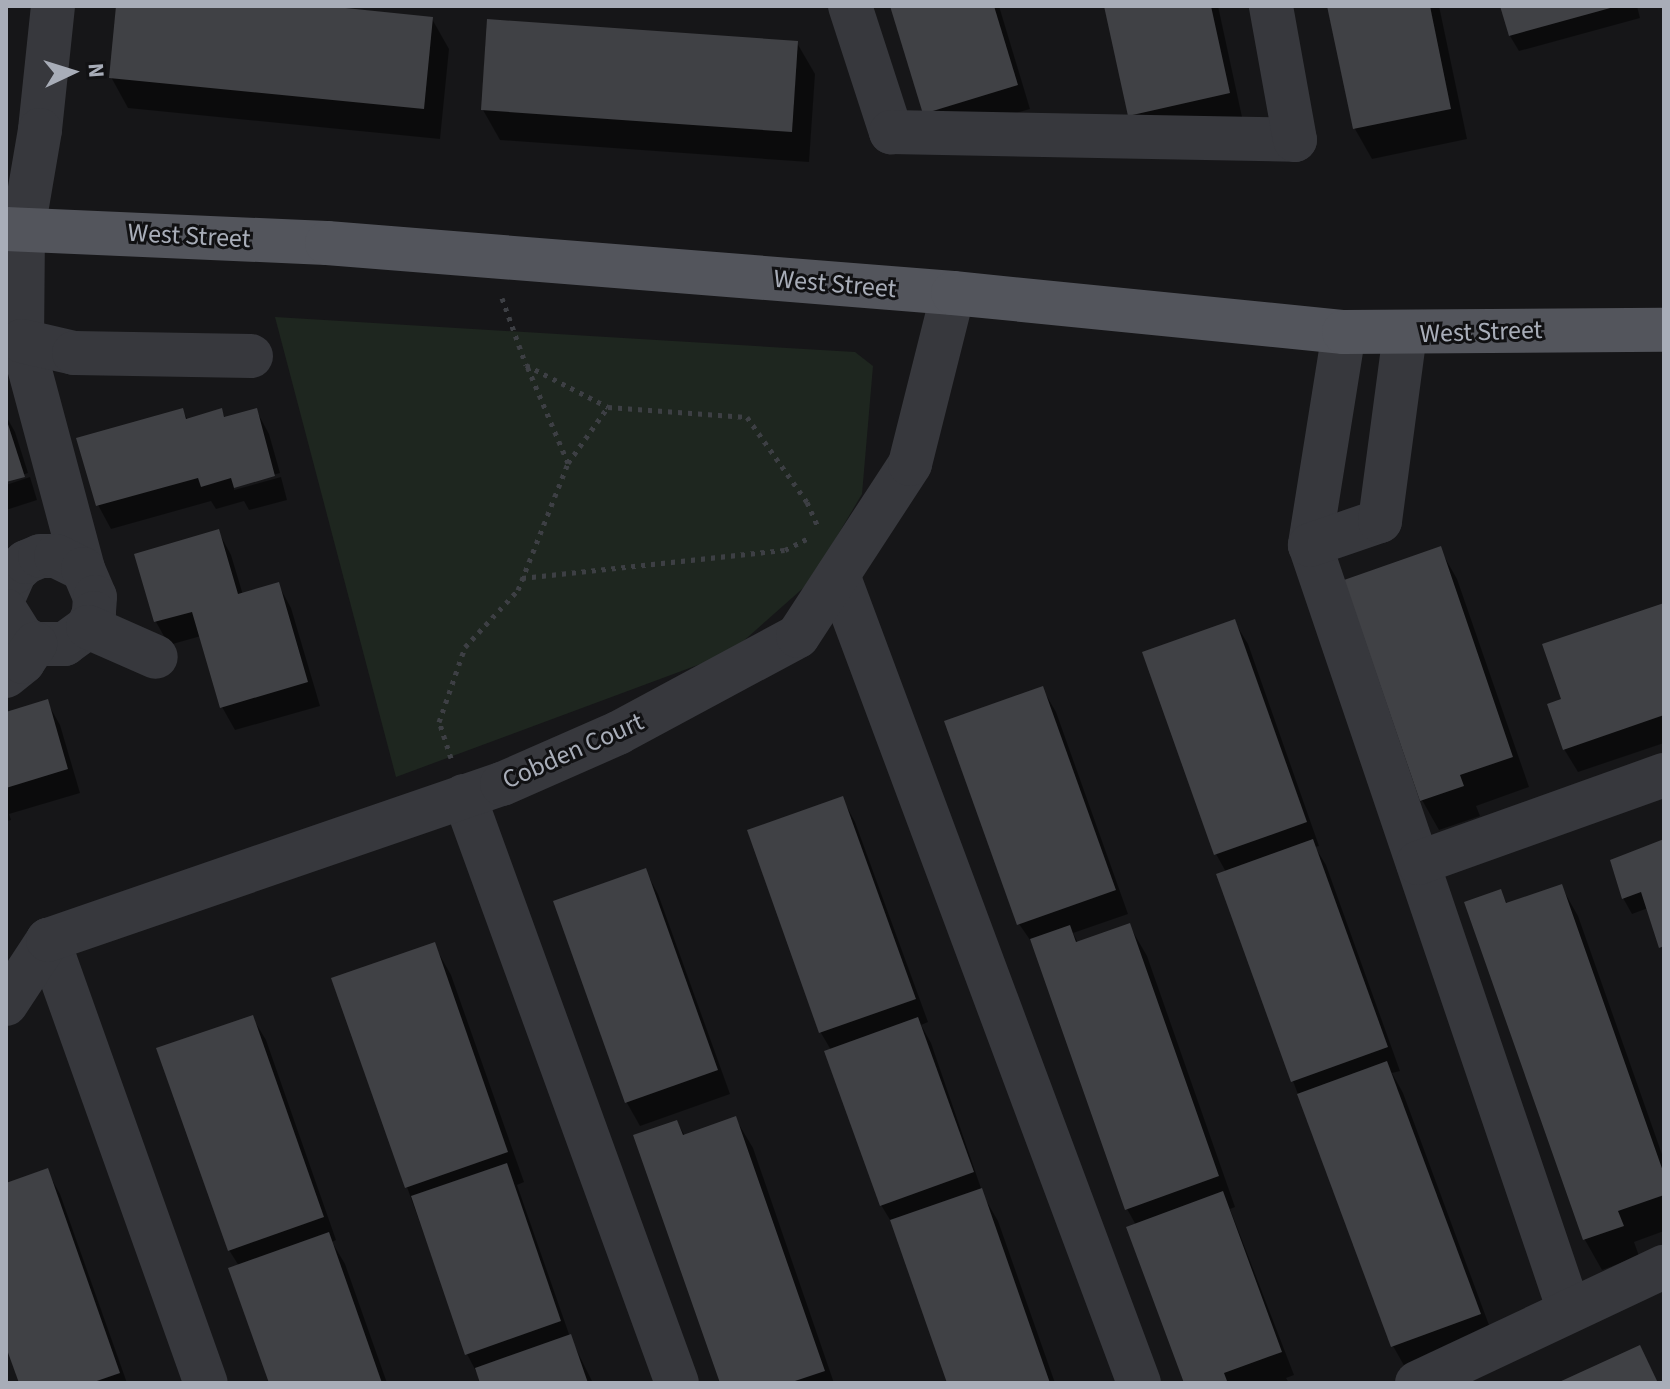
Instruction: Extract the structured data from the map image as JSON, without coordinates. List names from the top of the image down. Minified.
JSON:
{"streets":{"main road":["West Street"],"street":["Cobden Court"]},"crossings":[["West Street","Cobden Court"]],"north":"right"}
